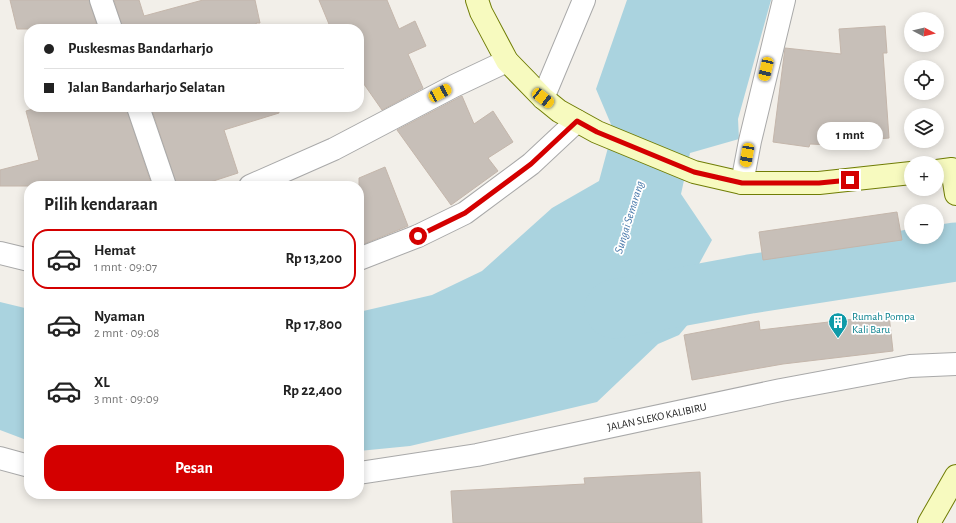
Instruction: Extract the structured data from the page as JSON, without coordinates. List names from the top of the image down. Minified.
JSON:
{"streets":{"street":["JALAN SLEKO KALIBIRU"]},"water":["Sungai Semarang"],"places":{"building":["Rumah Pompa Kali Baru"]},"north":"right","page":{"map_buttons":["+","−"],"banner":["Puskesmas Bandarharjo","Jalan Bandarharjo Selatan"],"bubble":"1 mnt","heading":"Pilih kendaraan","list":[{"name":"Hemat","note":"1 mnt · 09:07","value":"Rp 13,200"},{"name":"Nyaman","note":"2 mnt · 09:08","value":"Rp 17,800"},{"name":"XL","note":"3 mnt · 09:09","value":"Rp 22,400"}],"buttons":"Pesan"}}
